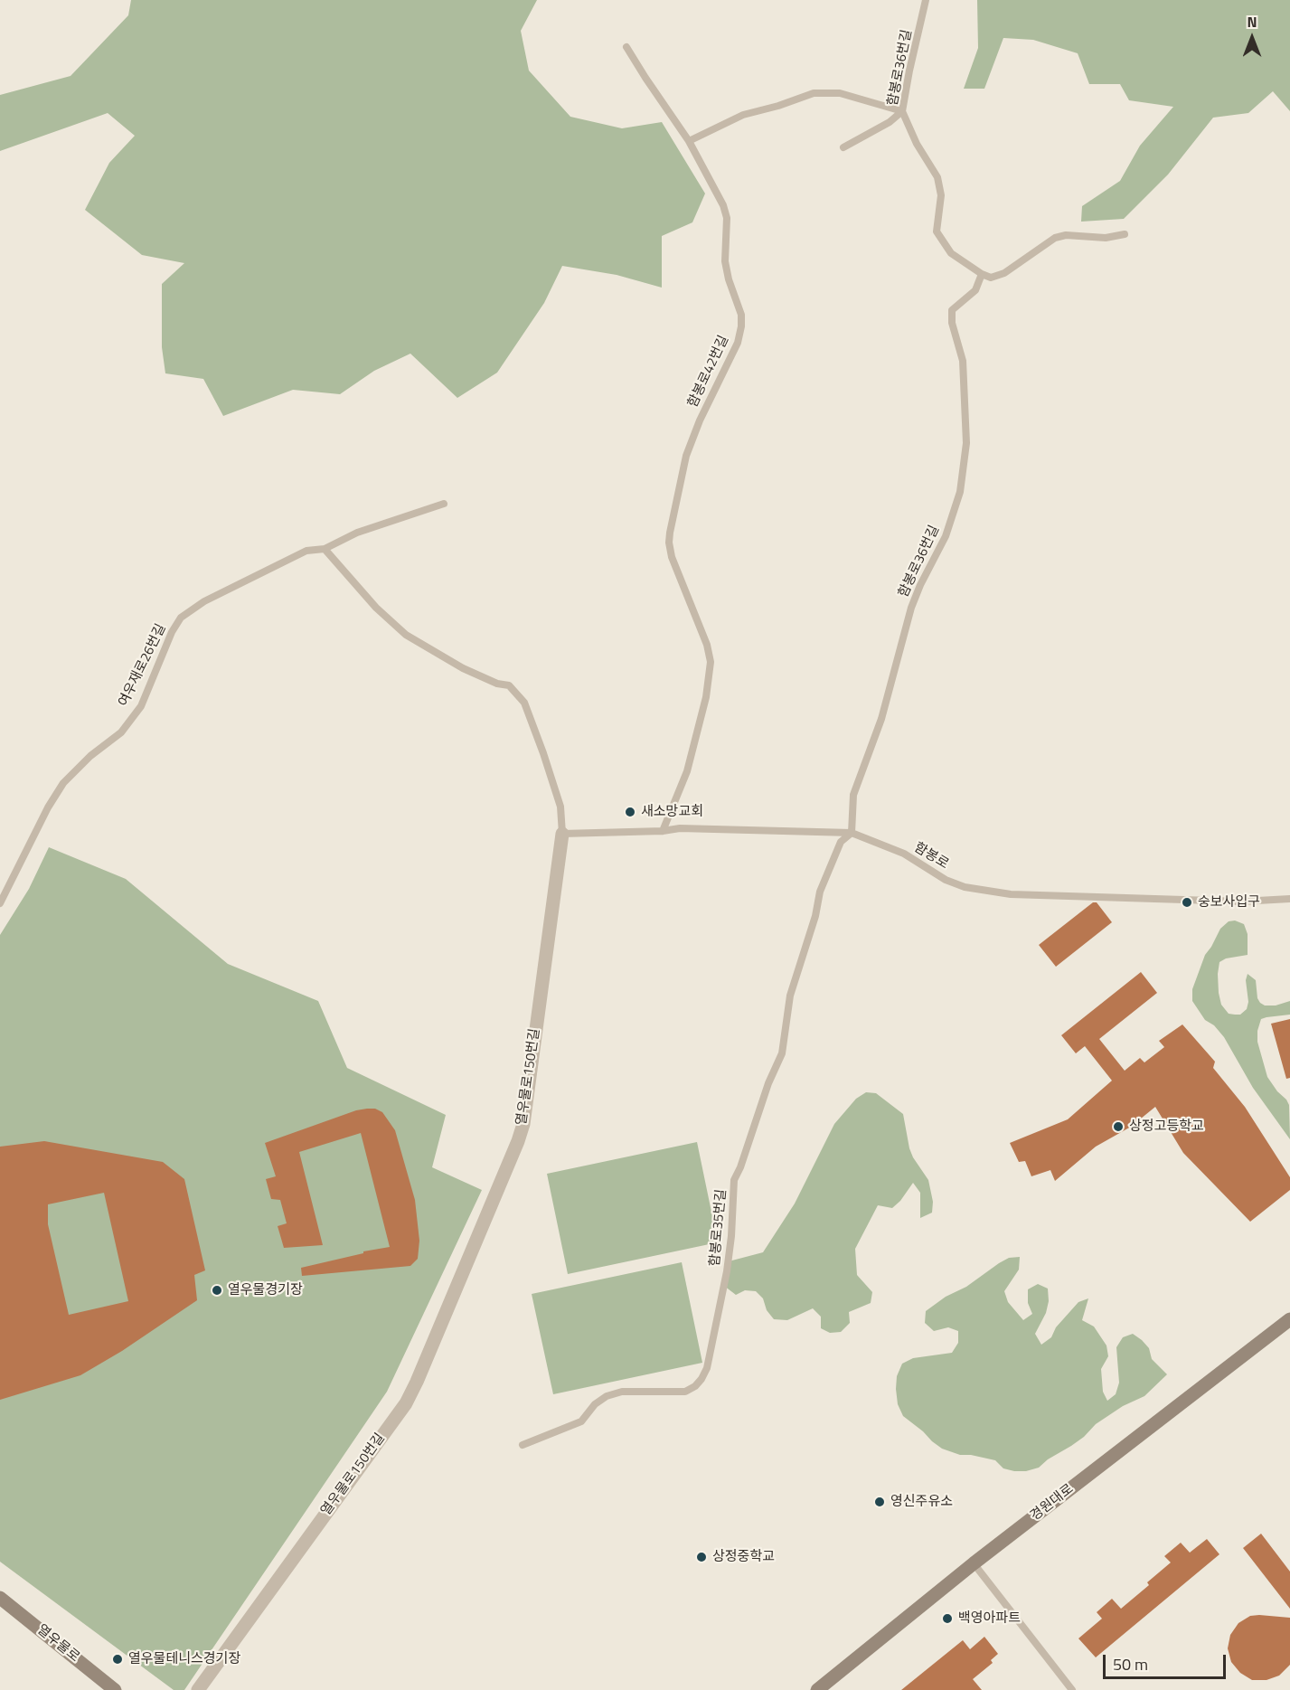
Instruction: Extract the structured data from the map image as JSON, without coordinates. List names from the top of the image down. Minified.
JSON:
{"streets":{"main road":["경원대로","열우물로"],"street":["열우물로150번길"],"lane":["함봉로36번길","함봉로42번길","여우재로26번길","함봉로","함봉로35번길"]},"crossings":[["함봉로36번길","함봉로"],["함봉로36번길","함봉로35번길"],["함봉로42번길","함봉로"],["여우재로26번길","열우물로150번길"],["함봉로","열우물로150번길"],["함봉로","함봉로35번길"]],"places":["새소망교회","숭보사입구","상정고등학교","열우물경기장","영신주유소","상정중학교","백영아파트","열우물테니스경기장"],"scale_bar":"50 m","north":"top"}
